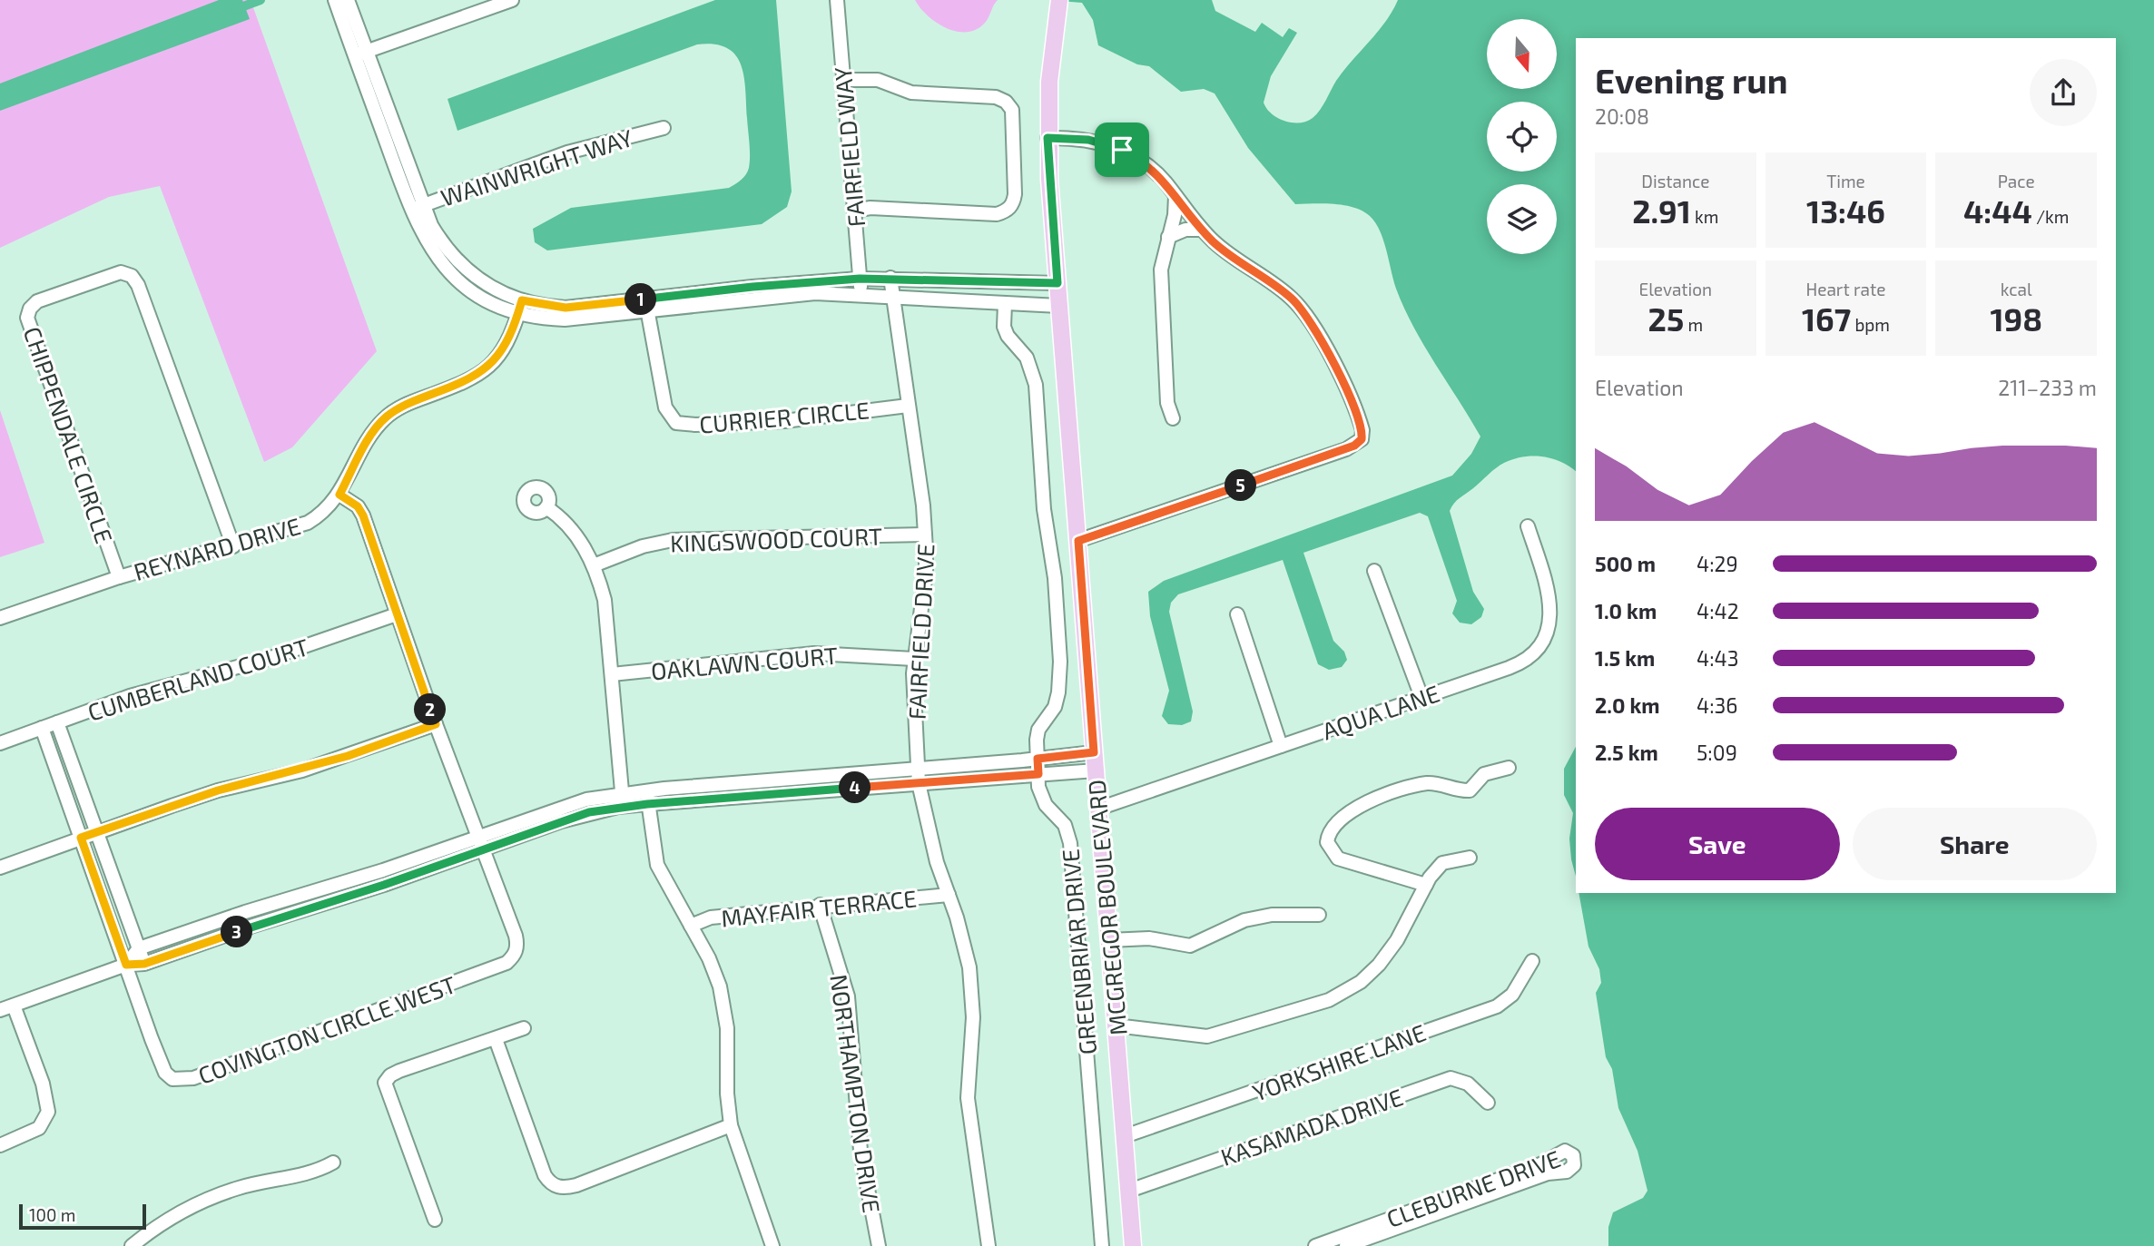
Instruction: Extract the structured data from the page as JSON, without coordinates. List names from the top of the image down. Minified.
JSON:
{"streets":{"main road":["MCGREGOR BOULEVARD"],"street":["FAIRFIELD WAY","WAINWRIGHT WAY","CURRIER CIRCLE","CHIPPENDALE CIRCLE","KINGSWOOD COURT","REYNARD DRIVE","FAIRFIELD DRIVE","OAKLAWN COURT","CUMBERLAND COURT","AQUA LANE","MAYFAIR TERRACE","GREENBRIAR DRIVE","COVINGTON CIRCLE WEST","YORKSHIRE LANE","NORTHAMPTON DRIVE","KASAMADA DRIVE","CLEBURNE DRIVE"]},"crossings":[["CURRIER CIRCLE","FAIRFIELD DRIVE"],["CHIPPENDALE CIRCLE","REYNARD DRIVE"],["KINGSWOOD COURT","FAIRFIELD DRIVE"],["FAIRFIELD DRIVE","OAKLAWN COURT"],["FAIRFIELD DRIVE","MAYFAIR TERRACE"],["CUMBERLAND COURT","COVINGTON CIRCLE WEST"],["AQUA LANE","MCGREGOR BOULEVARD"],["MAYFAIR TERRACE","NORTHAMPTON DRIVE"],["MCGREGOR BOULEVARD","YORKSHIRE LANE"],["MCGREGOR BOULEVARD","KASAMADA DRIVE"]],"scale_bar":"100 m","north":"bottom","page":{"heading":["Evening run","20:08"],"stats":[["Distance","2.91 km"],["Time","13:46"],["Pace","4:44 /km"],["Elevation","25 m"],["Heart rate","167 bpm"],["kcal","198"]],"pins":["1","5","2","4","3"],"chart":["Elevation","211–233 m"],"list":[{"name":"500 m","note":"4:29"},{"name":"1.0 km","note":"4:42"},{"name":"1.5 km","note":"4:43"},{"name":"2.0 km","note":"4:36"},{"name":"2.5 km","note":"5:09"}],"buttons":["Save","Share"],"scale":"100 m"}}
